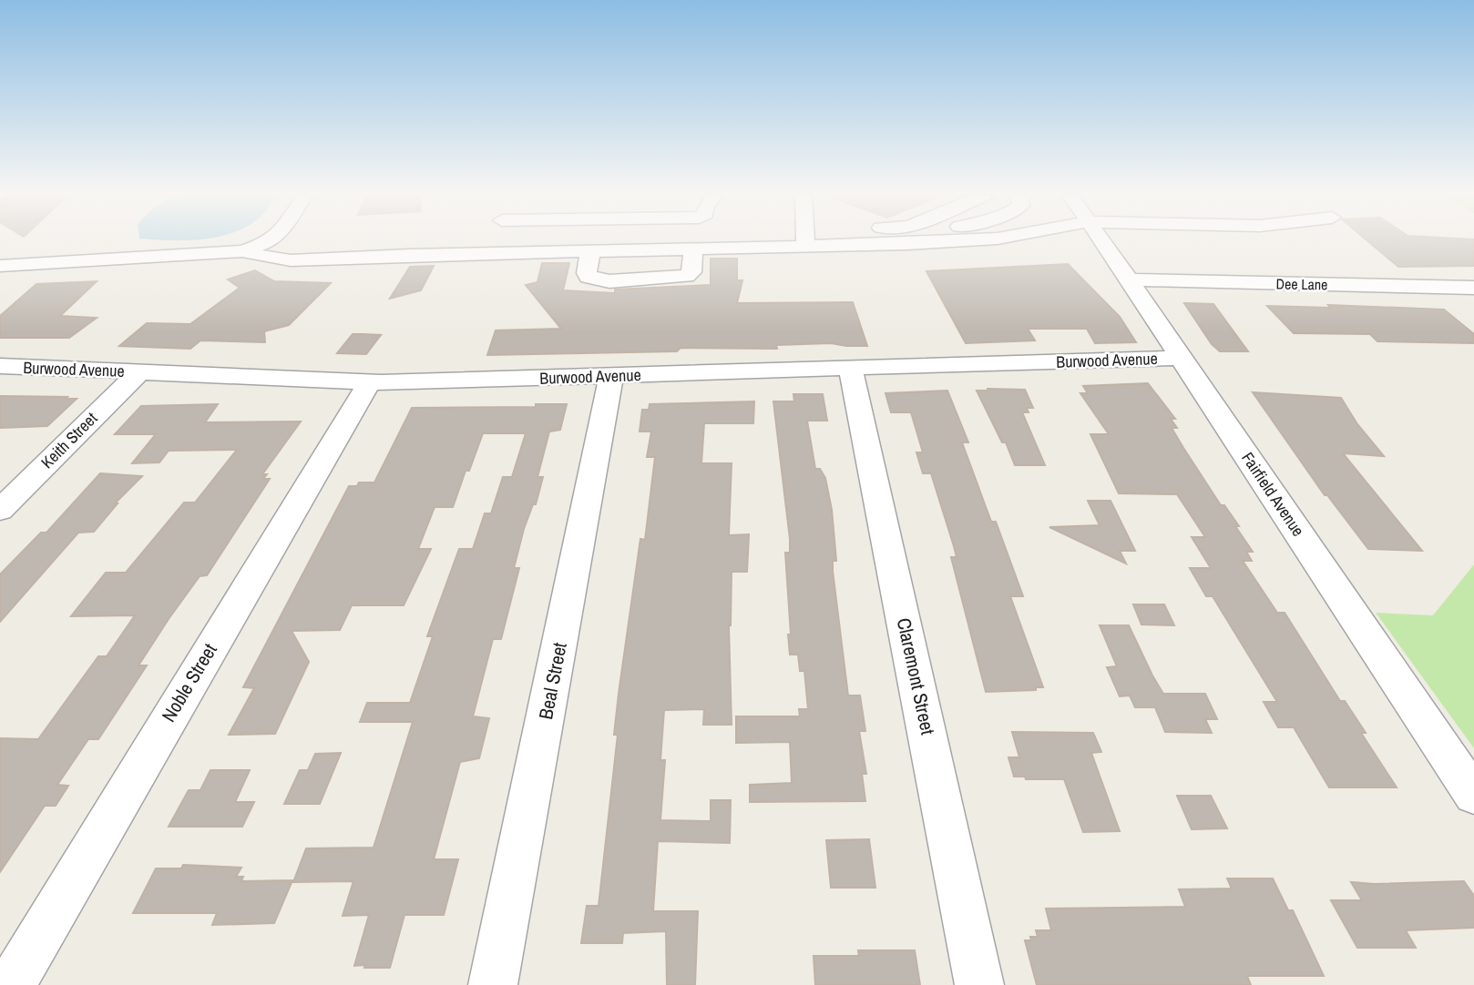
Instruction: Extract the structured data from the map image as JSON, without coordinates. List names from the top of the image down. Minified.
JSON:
{"streets":{"street":["Dee Lane","Burwood Avenue","Keith Street","Fairfield Avenue","Claremont Street","Beal Street","Noble Street"]},"crossings":[["Dee Lane","Fairfield Avenue"],["Burwood Avenue","Keith Street"],["Burwood Avenue","Fairfield Avenue"],["Burwood Avenue","Claremont Street"],["Burwood Avenue","Beal Street"],["Burwood Avenue","Noble Street"]]}
